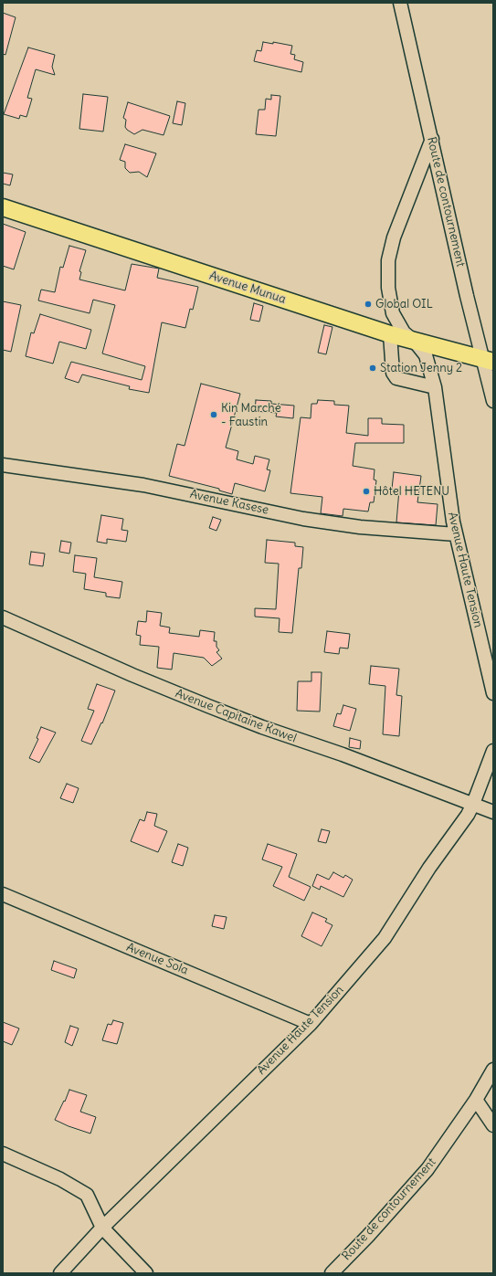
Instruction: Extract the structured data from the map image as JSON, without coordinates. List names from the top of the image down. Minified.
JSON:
{"streets":{"main road":["Avenue Munua"],"street":["Route de contournement","Avenue Kasese","Avenue Haute Tension","Avenue Capitaine Kawel","Avenue Sola"]},"crossings":[["Route de contournement","Avenue Munua"],["Route de contournement","Avenue Haute Tension"],["Avenue Munua","Avenue Haute Tension"],["Avenue Kasese","Avenue Haute Tension"],["Avenue Haute Tension","Avenue Capitaine Kawel"],["Avenue Haute Tension","Avenue Sola"]],"places":["Global OIL","Station Jenny 2","Kin Marché - Faustin","Hôtel HETENU"]}
